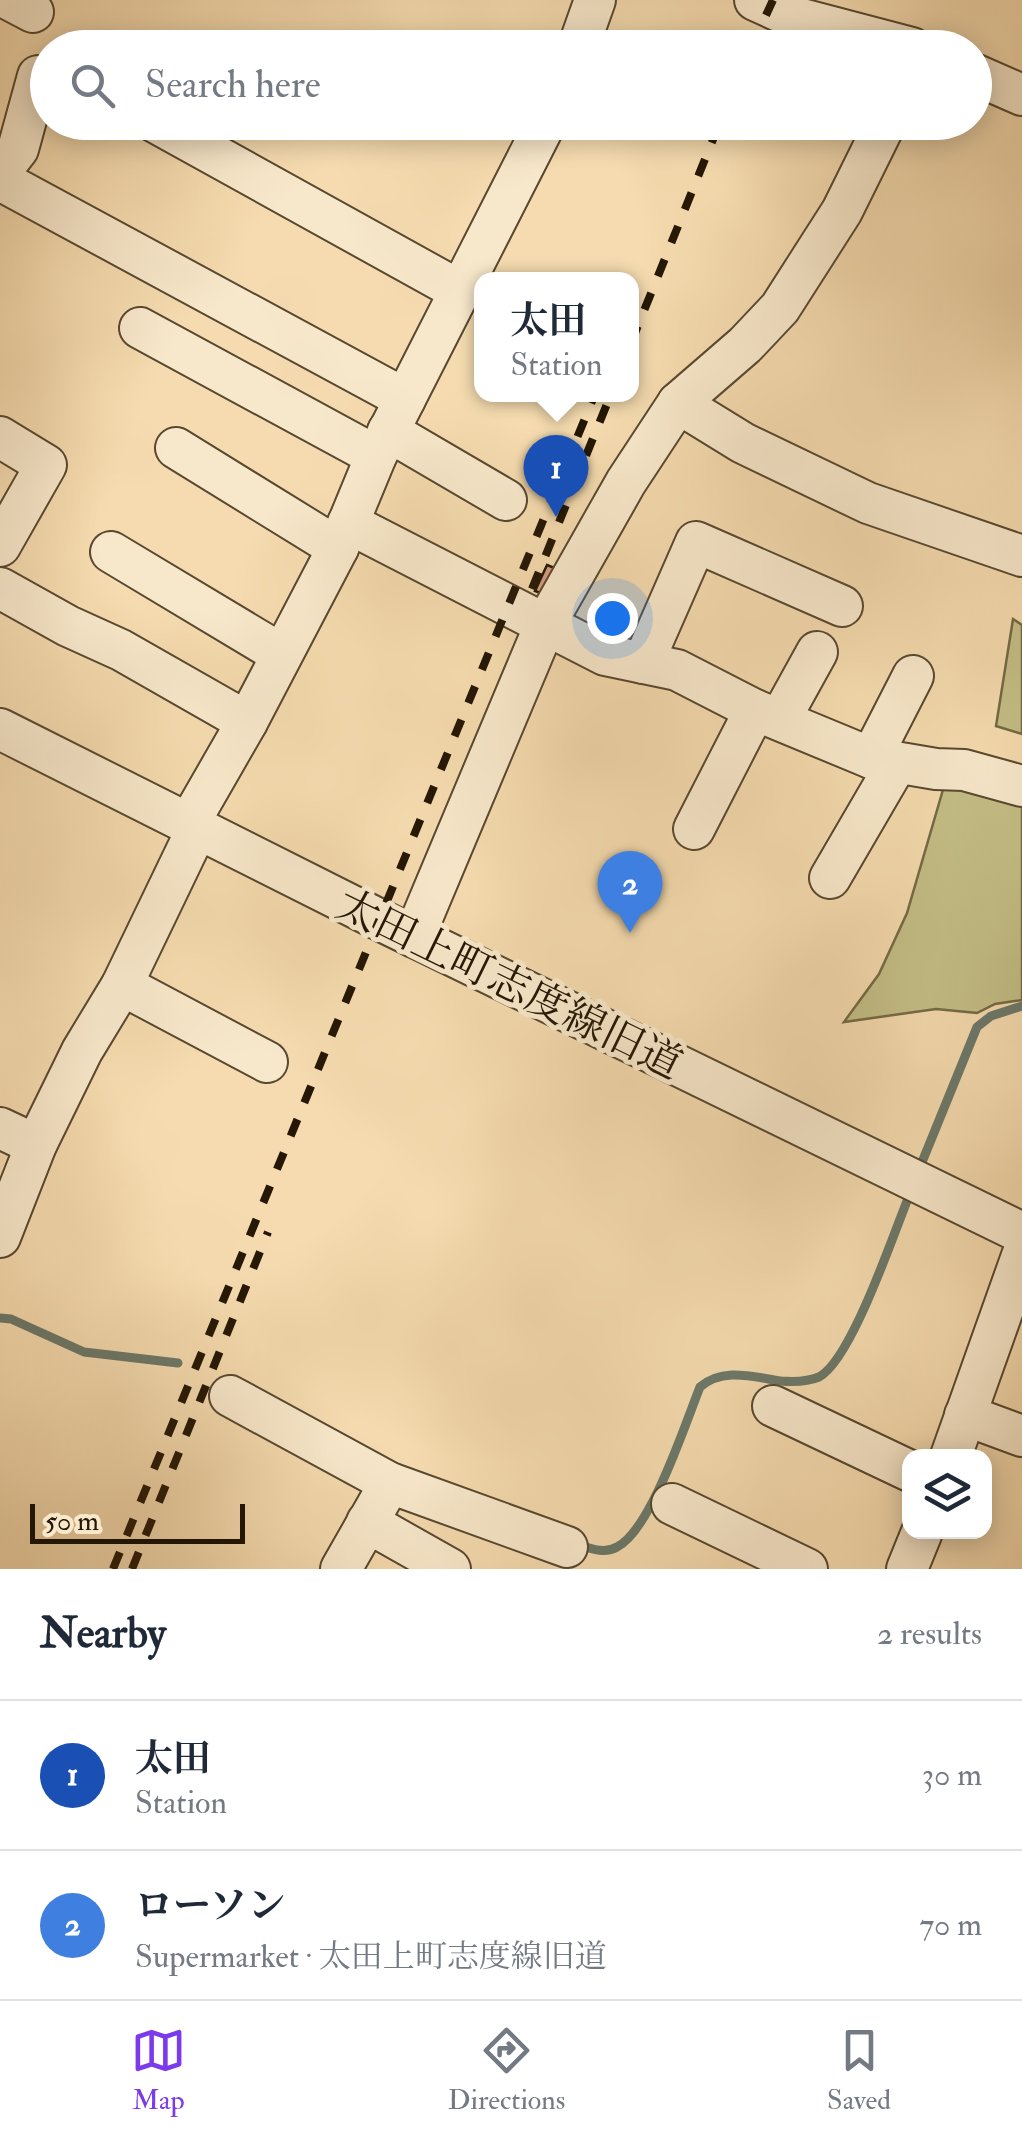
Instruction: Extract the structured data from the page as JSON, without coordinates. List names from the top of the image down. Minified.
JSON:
{"streets":{"street":["太田上町志度線旧道"]},"scale_bar":"50 m","page":{"search":"Search here","popup":["太田","Station"],"pins":["1","2"],"scale":"50 m","heading":["Nearby","2 results"],"list":[{"mark":"1","name":"太田","note":"Station","value":"30 m"},{"mark":"2","name":"ローソン","note":"Supermarket · 太田上町志度線旧道","value":"70 m"}],"nav":["Map","Directions","Saved"]}}
